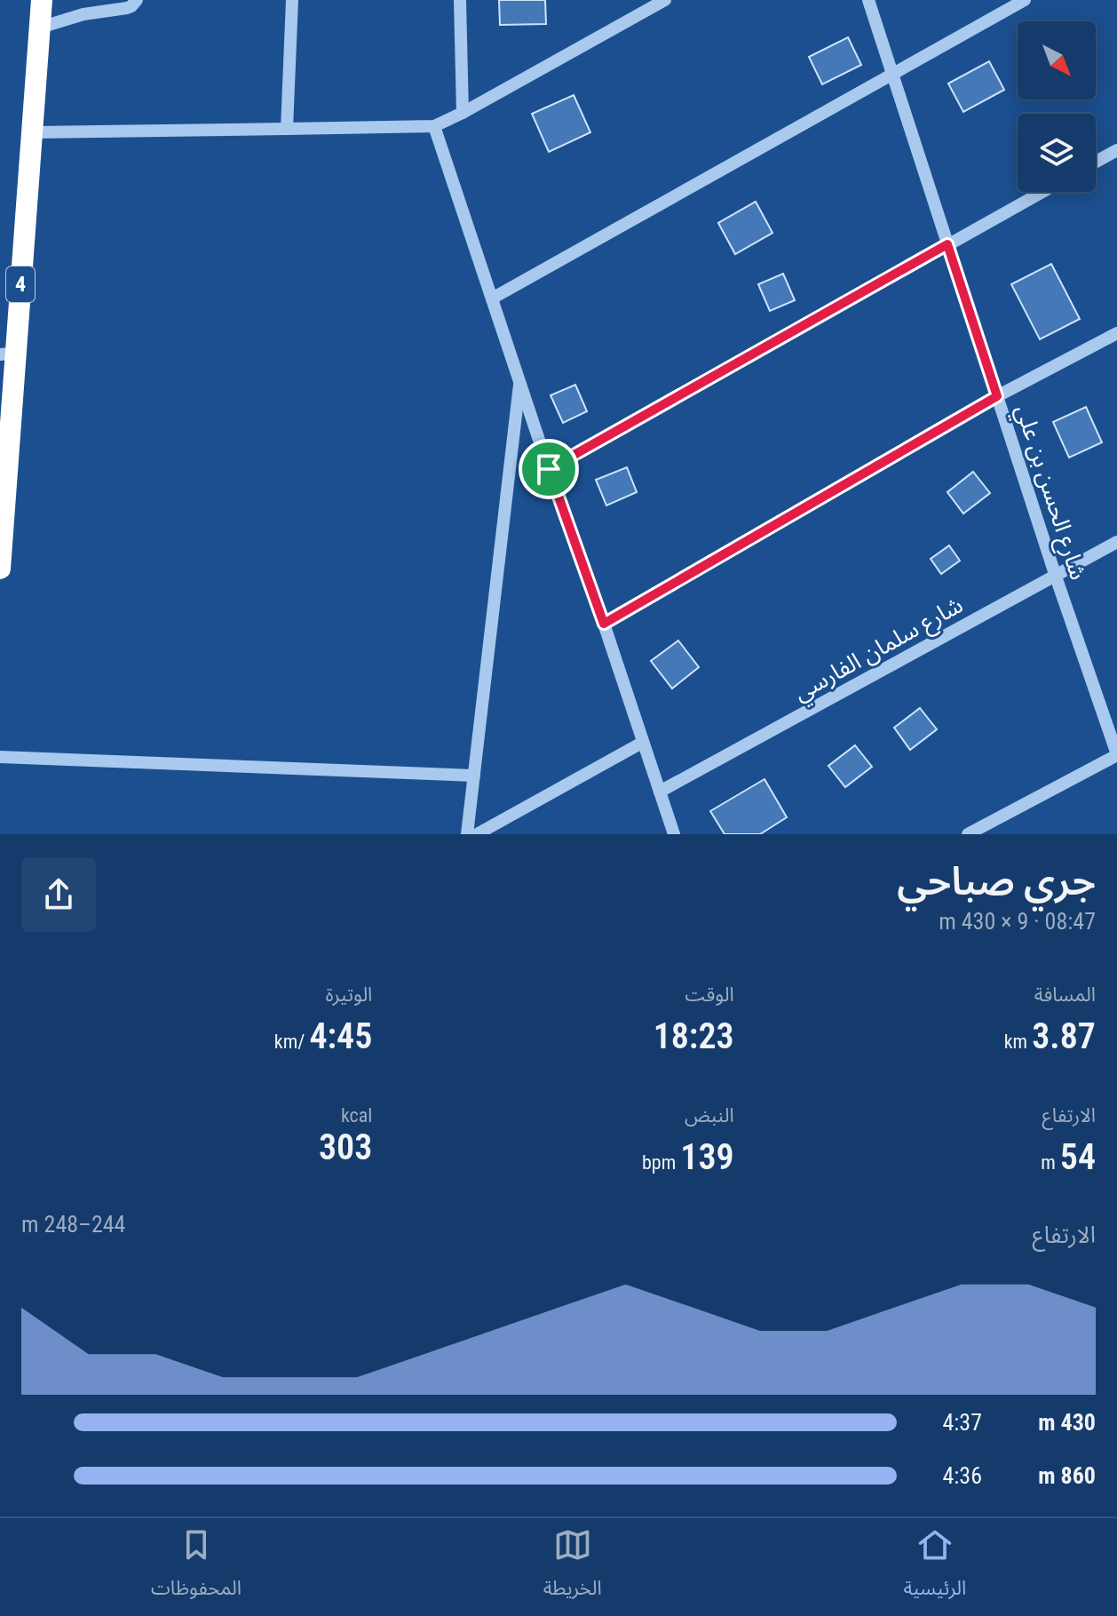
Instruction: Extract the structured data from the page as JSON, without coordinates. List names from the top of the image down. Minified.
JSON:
{"streets":{"highway":["4"],"street":["شارع الحسن بن علي","شارع سلمان الفارسي"]},"crossings":[["شارع الحسن بن علي","شارع سلمان الفارسي"]],"north":"bottom right","page":{"heading":["جري صباحي","08:47 · 9 × 430 m"],"stats":[["المسافة","3.87 km"],["الوقت","18:23"],["الوتيرة","4:45 /km"],["الارتفاع","54 m"],["النبض","139 bpm"],["kcal","303"]],"chart":["الارتفاع","244–248 m"],"list":[{"name":"430 m","note":"4:37"},{"name":"860 m","note":"4:36"}],"tabs":["الرئيسية","الخريطة","المحفوظات"]}}
